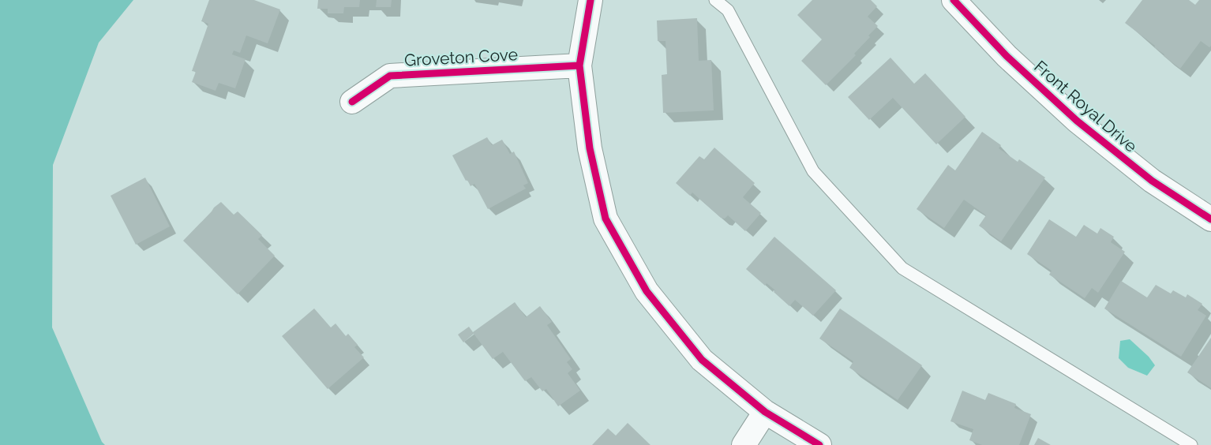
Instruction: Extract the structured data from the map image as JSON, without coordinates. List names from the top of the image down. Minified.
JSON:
{"streets":{"street":["Groveton Cove","Front Royal Drive"]}}
